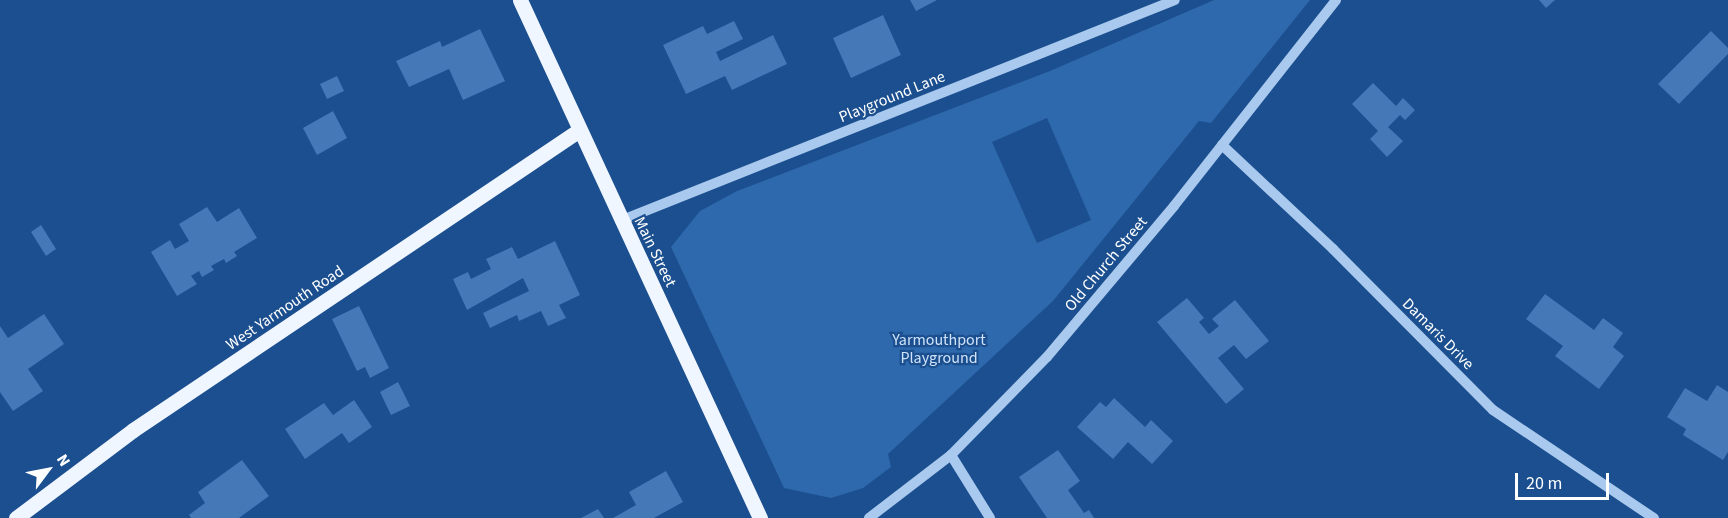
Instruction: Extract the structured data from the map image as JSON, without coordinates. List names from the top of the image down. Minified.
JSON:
{"streets":{"main road":["Main Street","West Yarmouth Road"],"street":["Playground Lane","Old Church Street","Damaris Drive"]},"crossings":[["Playground Lane","Main Street"],["Main Street","West Yarmouth Road"],["Old Church Street","Damaris Drive"]],"parks":["Yarmouthport Playground"],"scale_bar":"20 m","north":"top right"}
